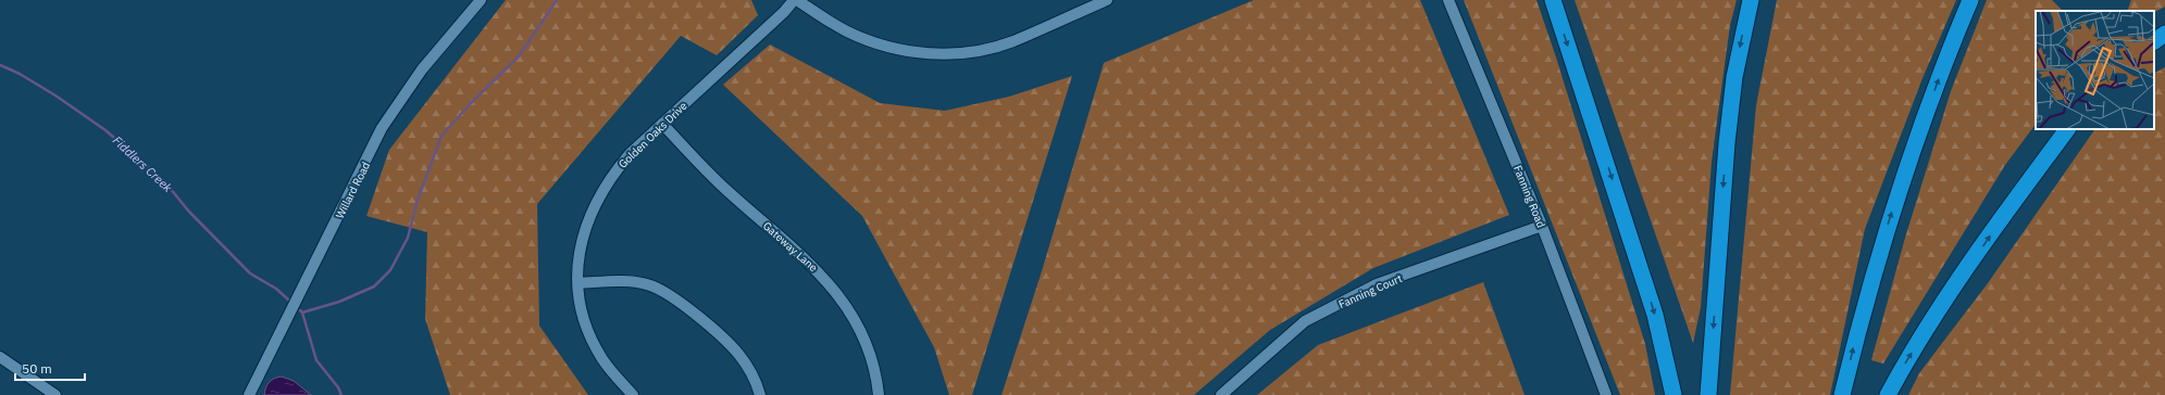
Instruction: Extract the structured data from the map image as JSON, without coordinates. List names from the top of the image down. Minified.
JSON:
{"streets":{"street":["Golden Oaks Drive","Willard Road","Fanning Road","Gateway Lane","Fanning Court"]},"crossings":[["Golden Oaks Drive","Gateway Lane"],["Fanning Road","Fanning Court"]],"water":["Fiddlers Creek"],"scale_bar":"50 m"}
